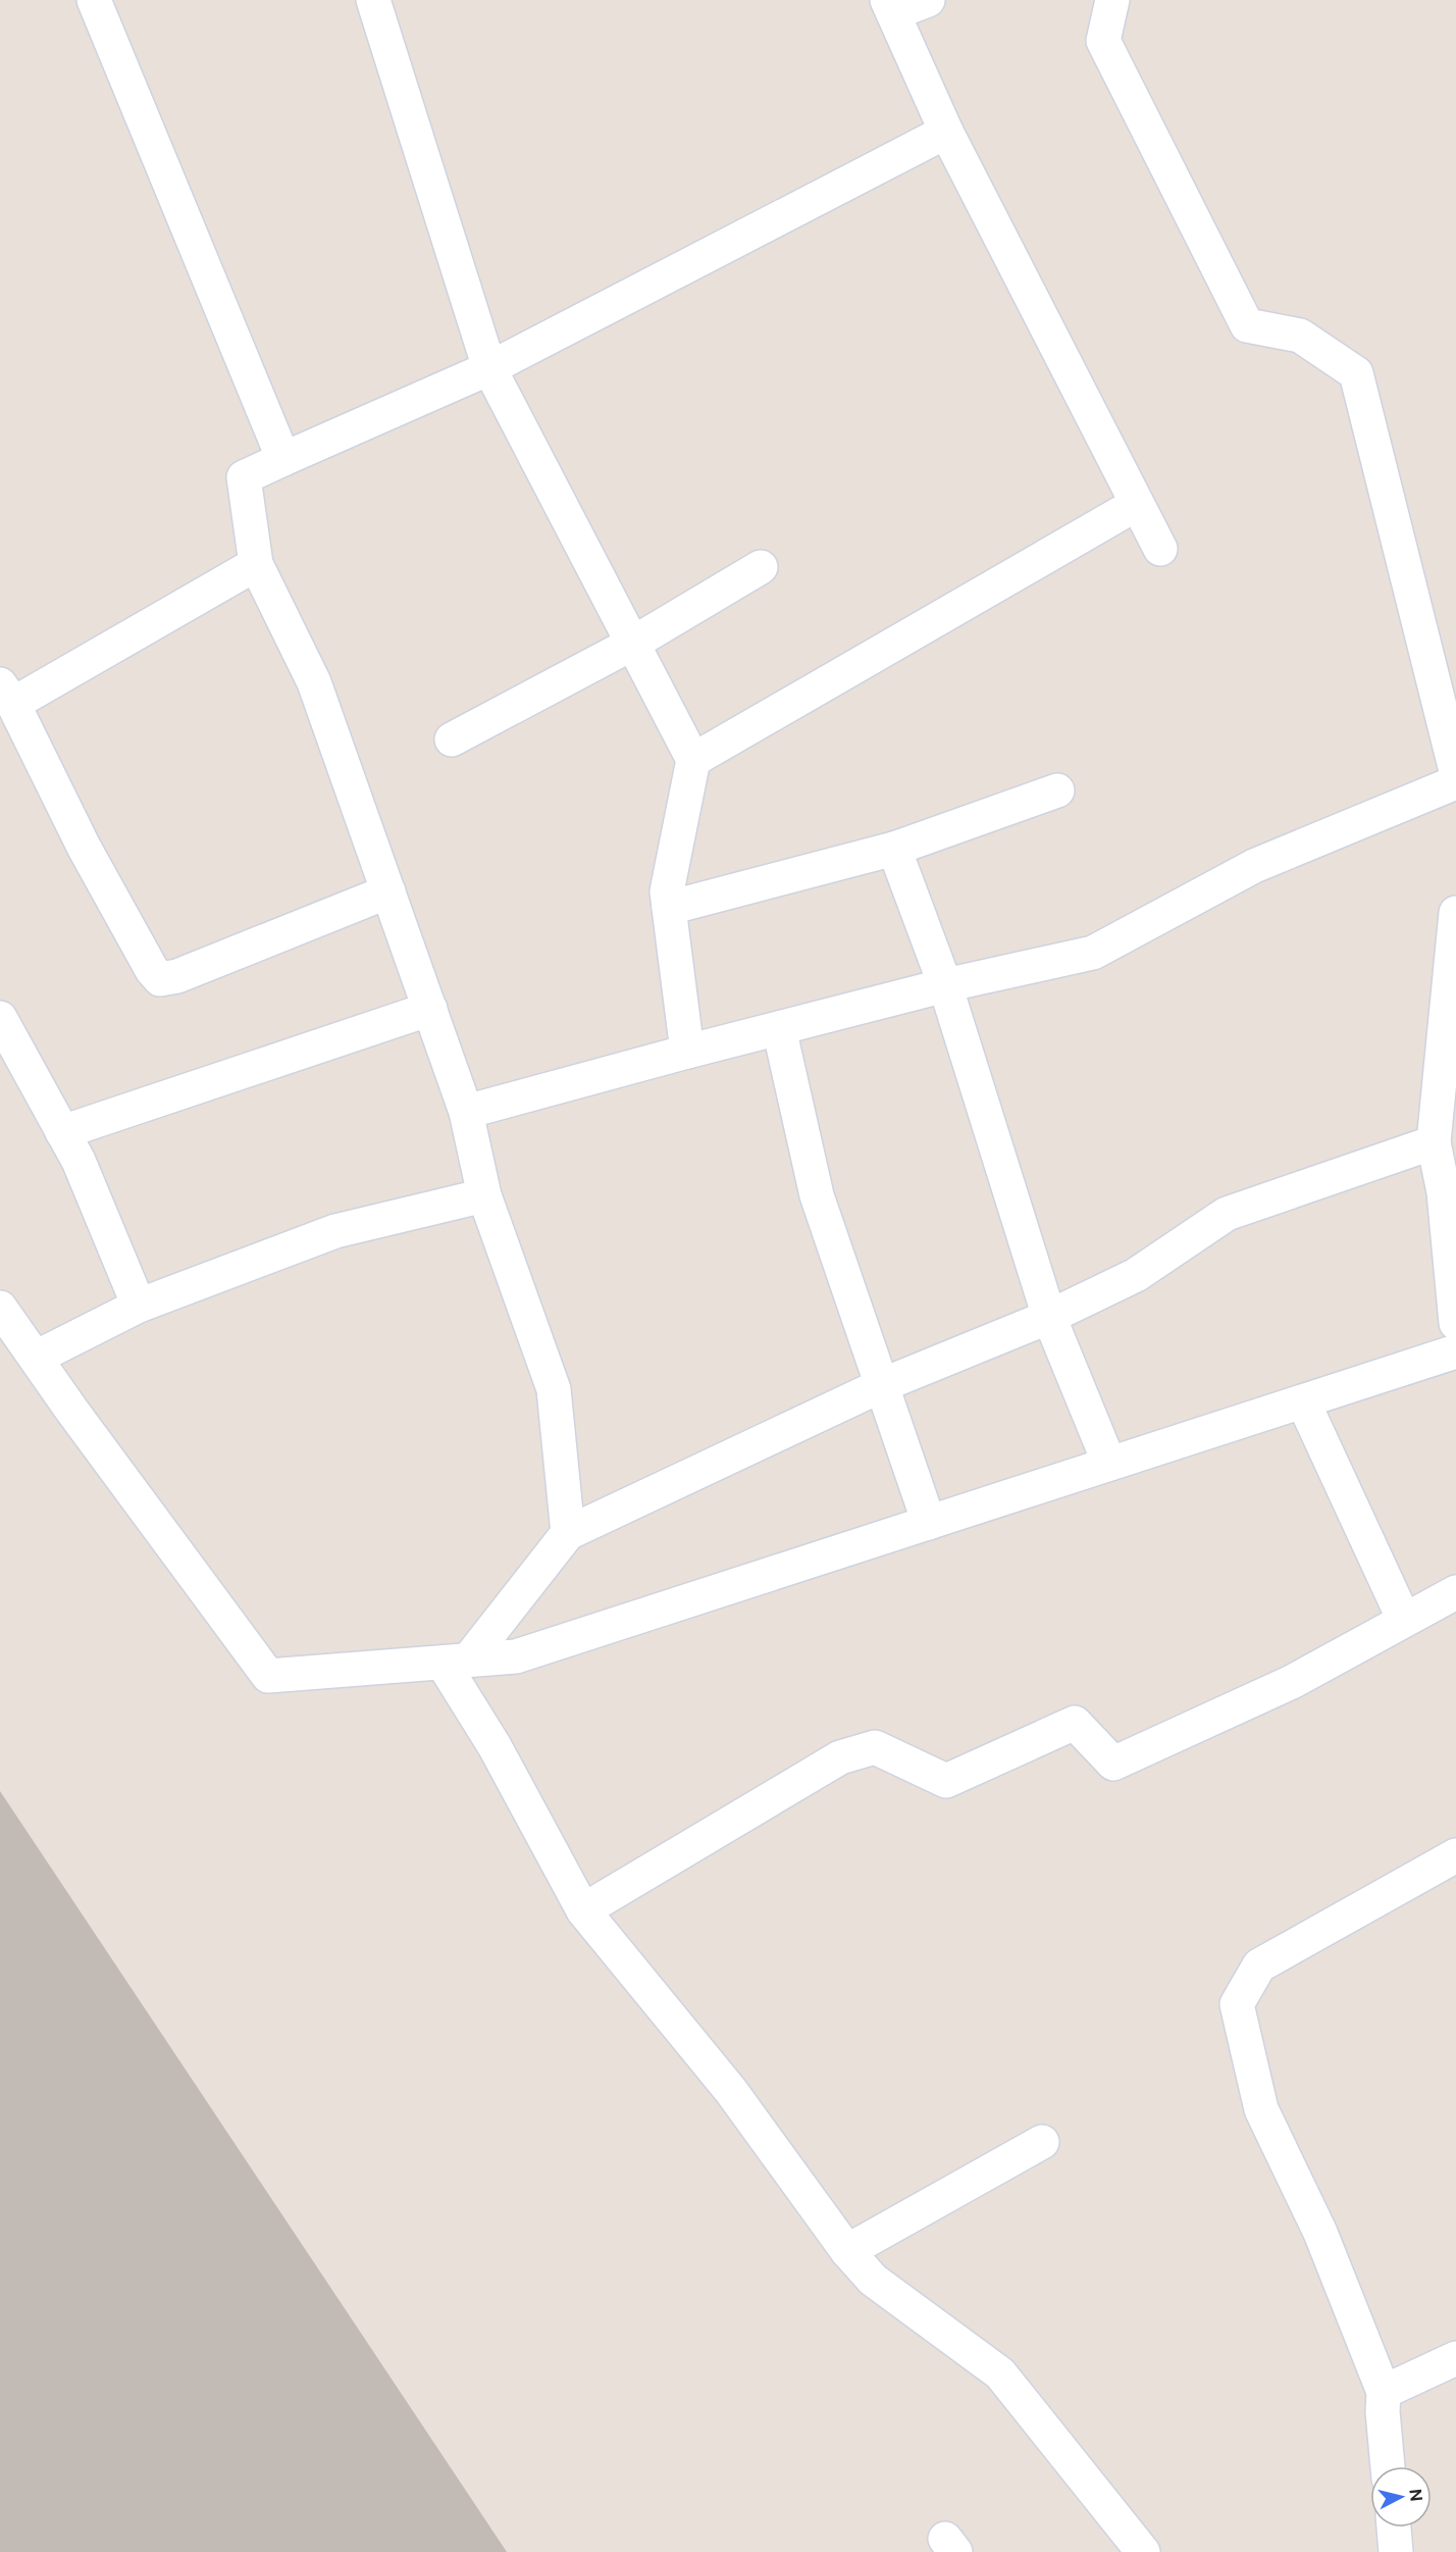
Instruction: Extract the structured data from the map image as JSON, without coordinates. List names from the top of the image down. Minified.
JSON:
{"north":"right"}
